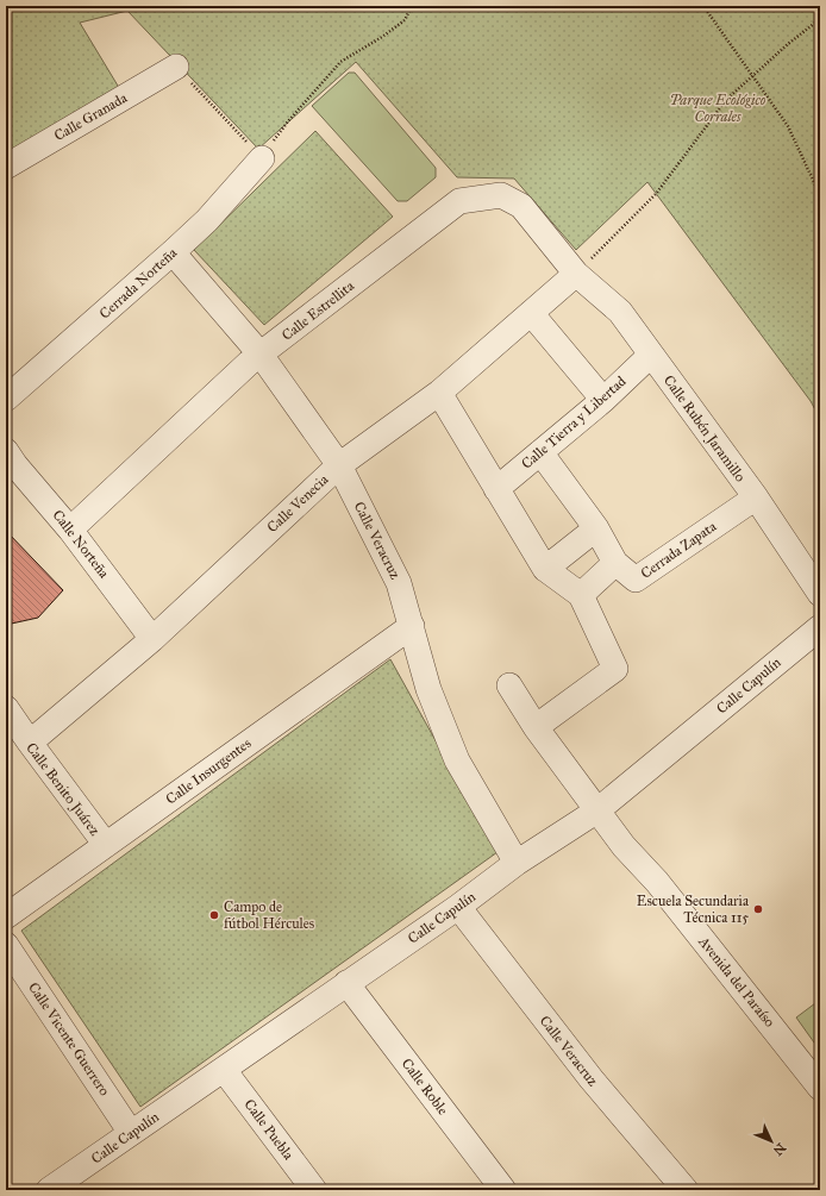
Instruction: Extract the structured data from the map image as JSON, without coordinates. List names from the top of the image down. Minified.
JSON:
{"streets":{"street":["Calle Granada","Cerrada Norteña","Calle Estrellita","Calle Tierra y Libertad","Calle Rubén Jaramillo","Calle Venecia","Calle Veracruz","Calle Norteña","Cerrada Zapata","Calle Capulín","Calle Insurgentes","Calle Benito Juárez","Avenida del Paraíso","Calle Vicente Guerrero","Calle Roble","Calle Puebla"]},"crossings":[["Cerrada Norteña","Calle Veracruz"],["Calle Estrellita","Calle Rubén Jaramillo"],["Calle Estrellita","Calle Venecia"],["Calle Estrellita","Calle Veracruz"],["Calle Estrellita","Calle Norteña"],["Calle Tierra y Libertad","Calle Rubén Jaramillo"],["Calle Rubén Jaramillo","Calle Venecia"],["Calle Rubén Jaramillo","Cerrada Zapata"],["Calle Venecia","Calle Veracruz"],["Calle Venecia","Calle Norteña"],["Calle Venecia","Calle Benito Juárez"],["Calle Veracruz","Calle Capulín"],["Calle Veracruz","Calle Insurgentes"],["Calle Capulín","Avenida del Paraíso"],["Calle Capulín","Calle Vicente Guerrero"],["Calle Capulín","Calle Roble"],["Calle Capulín","Calle Puebla"],["Calle Insurgentes","Calle Benito Juárez"]],"parks":["Parque Ecológico Corrales"],"places":["Escuela Secundaria Técnica 115","Campo de fútbol Hércules"],"north":"bottom right"}
